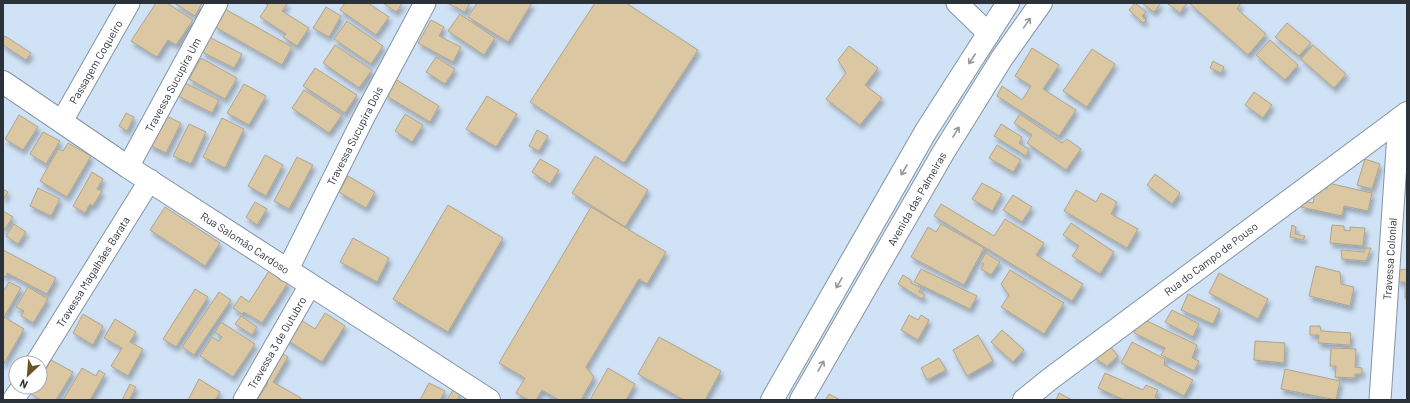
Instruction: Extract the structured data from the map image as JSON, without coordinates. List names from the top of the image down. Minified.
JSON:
{"streets":{"street":["Passagem Coqueiro","Travessa Sucupira Um","Travessa Sucupira Dois","Avenida das Palmeiras","Rua Salomão Cardoso","Rua do Campo de Pouso","Travessa Colonial","Travessa Magalhães Barata","Travessa 3 de Outubro"]},"crossings":[["Passagem Coqueiro","Rua Salomão Cardoso"],["Travessa Sucupira Um","Rua Salomão Cardoso"],["Travessa Sucupira Dois","Rua Salomão Cardoso"],["Rua Salomão Cardoso","Travessa Magalhães Barata"],["Rua Salomão Cardoso","Travessa 3 de Outubro"],["Rua do Campo de Pouso","Travessa Colonial"]],"north":"bottom left"}
